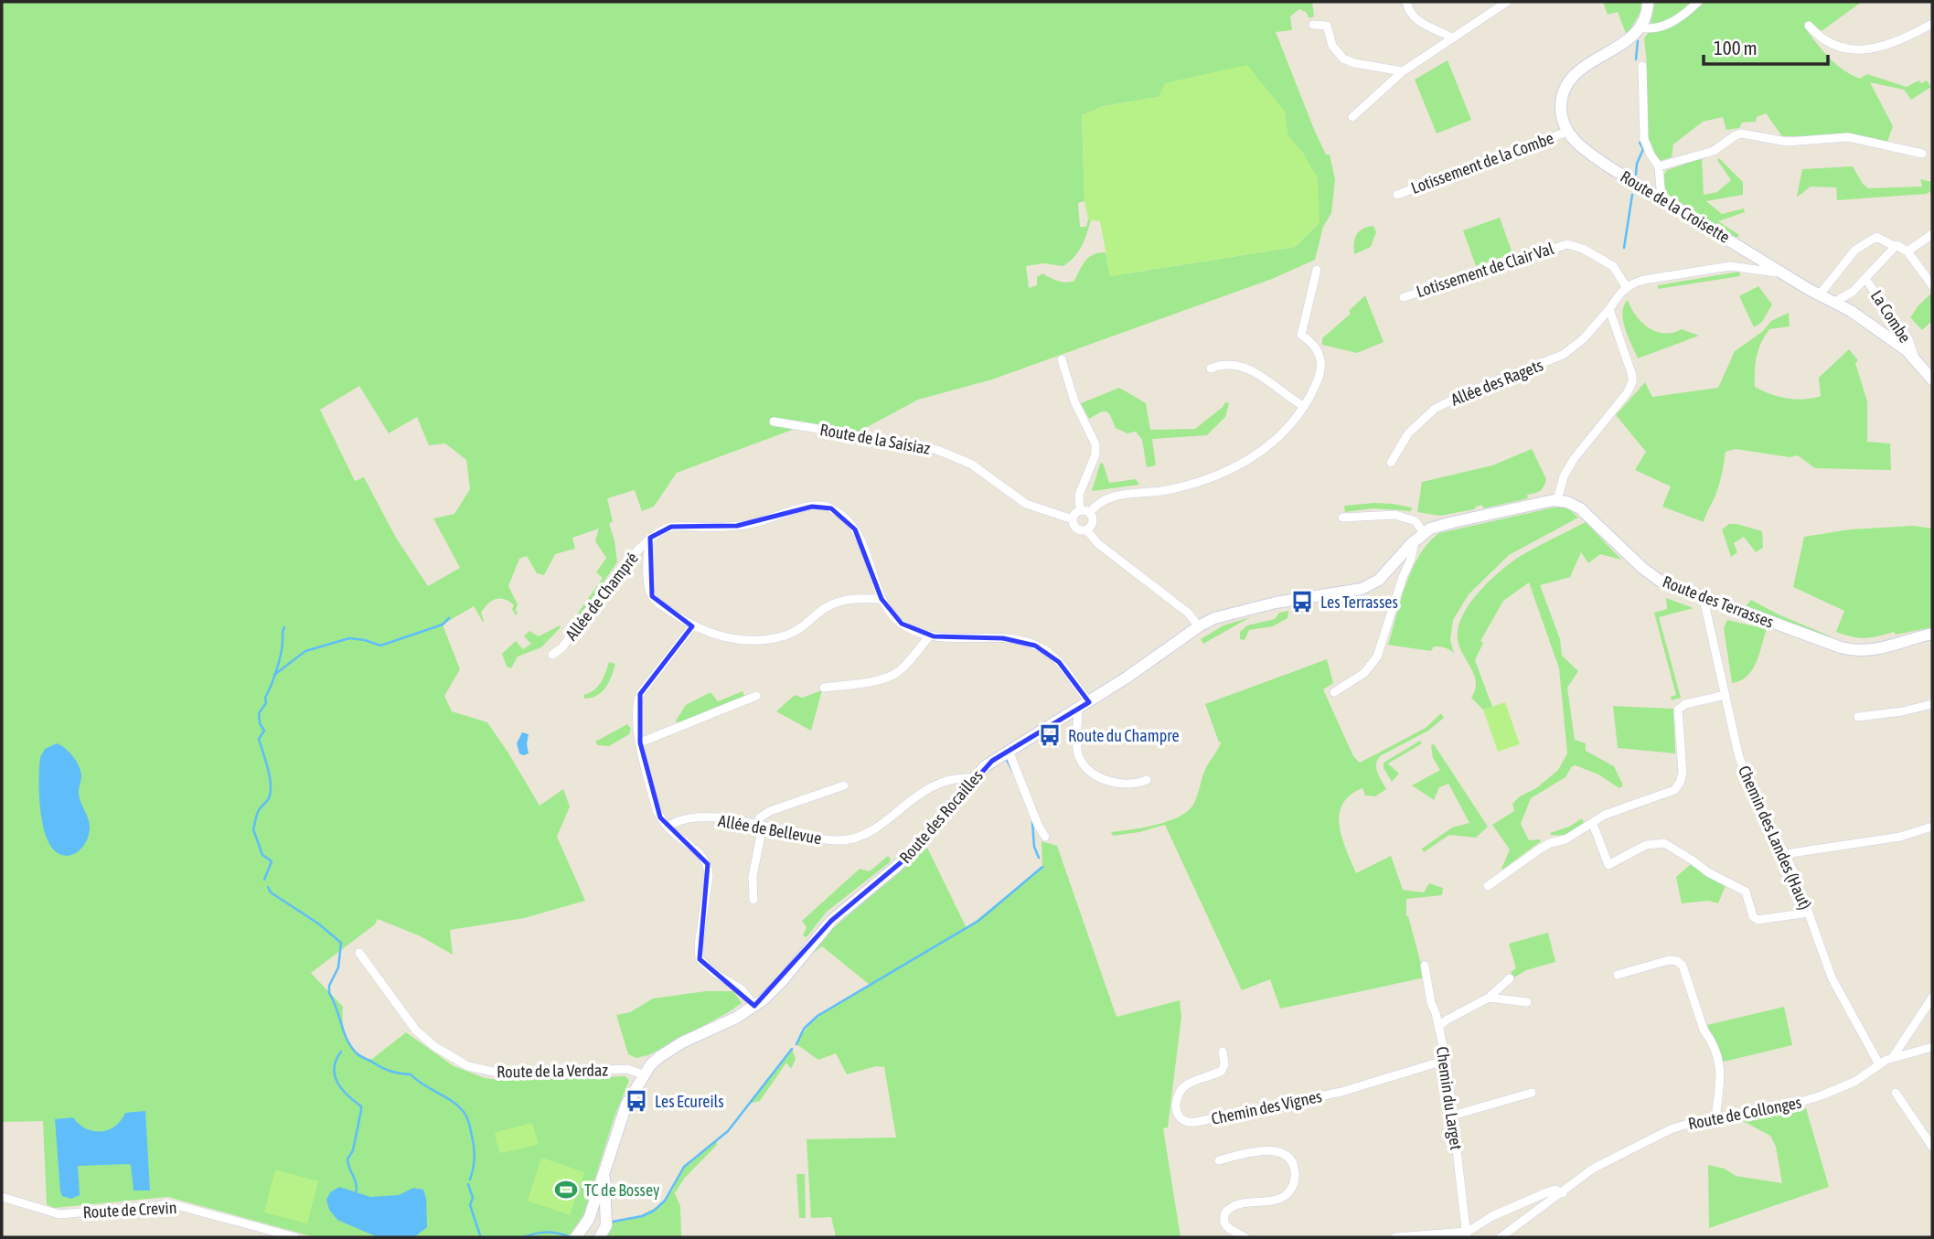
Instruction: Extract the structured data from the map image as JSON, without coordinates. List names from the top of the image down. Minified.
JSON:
{"streets":{"street":["Lotissement de la Combe","Route de la Croisette","Lotissement de Clair Val","La Combe","Allée des Ragets","Route de la Saisiaz","Allée de Champré","Route des Terrasses","Route des Rocailles","Allée de Bellevue","Chemin des Landes (Haut)","Route de la Verdaz","Chemin du Larget","Chemin des Vignes","Route de Collonges","Route de Crevin"]},"crossings":[["Lotissement de la Combe","Route de la Croisette"],["Route de la Croisette","La Combe"],["Lotissement de Clair Val","Allée des Ragets"],["Route des Terrasses","Chemin des Landes (Haut)"],["Route des Rocailles","Allée de Bellevue"],["Route des Rocailles","Route de la Verdaz"],["Chemin des Landes (Haut)","Route de Collonges"],["Chemin du Larget","Chemin des Vignes"]],"places":{"bus stop":["Les Terrasses","Route du Champre","Les Ecureils"],"sports":["TC de Bossey"]},"scale_bar":"100 m"}
